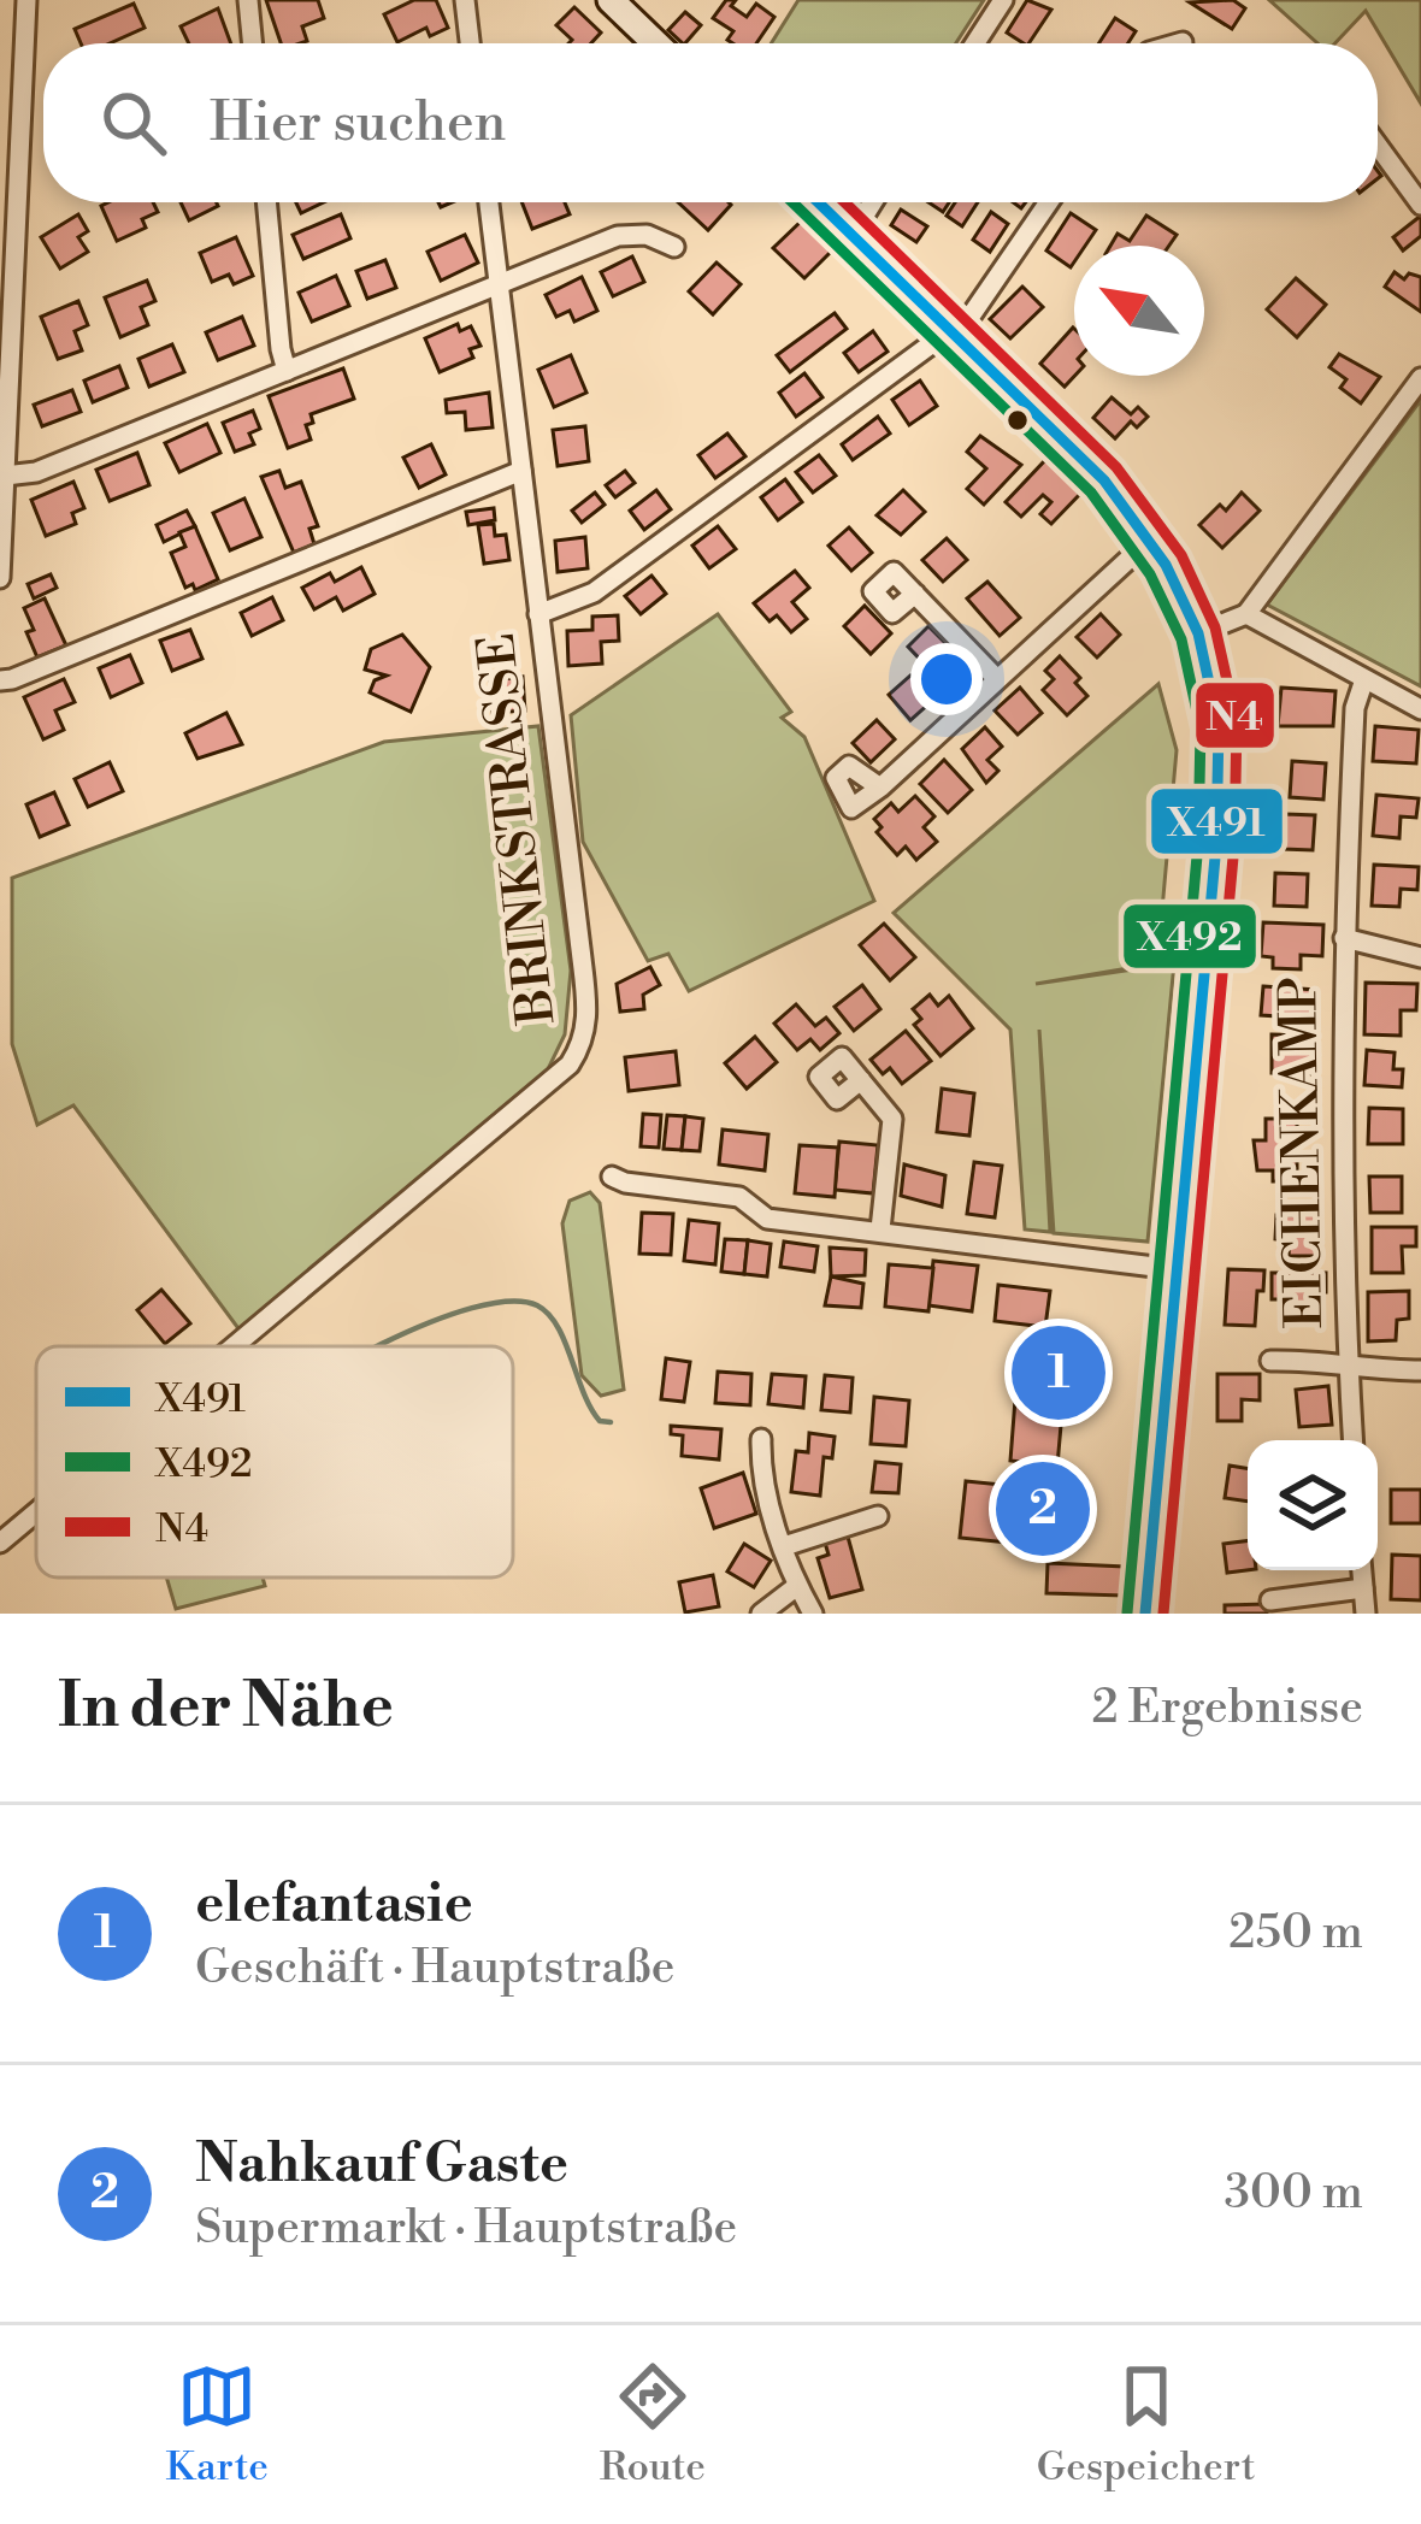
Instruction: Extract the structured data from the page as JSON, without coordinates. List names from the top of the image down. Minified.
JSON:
{"streets":{"street":["BRINKSTRASSE","EICHENKAMP"]},"lines":["transit line X491","transit line X492","transit line N4"],"legend":["X491","X492","N4"],"north":"top left","page":{"search":"Hier suchen","pins":["1","2"],"heading":["In der Nähe","2 Ergebnisse"],"list":[{"mark":"1","name":"elefantasie","note":"Geschäft · Hauptstraße","value":"250 m"},{"mark":"2","name":"Nahkauf Gaste","note":"Supermarkt · Hauptstraße","value":"300 m"}],"nav":["Karte","Route","Gespeichert"]}}
